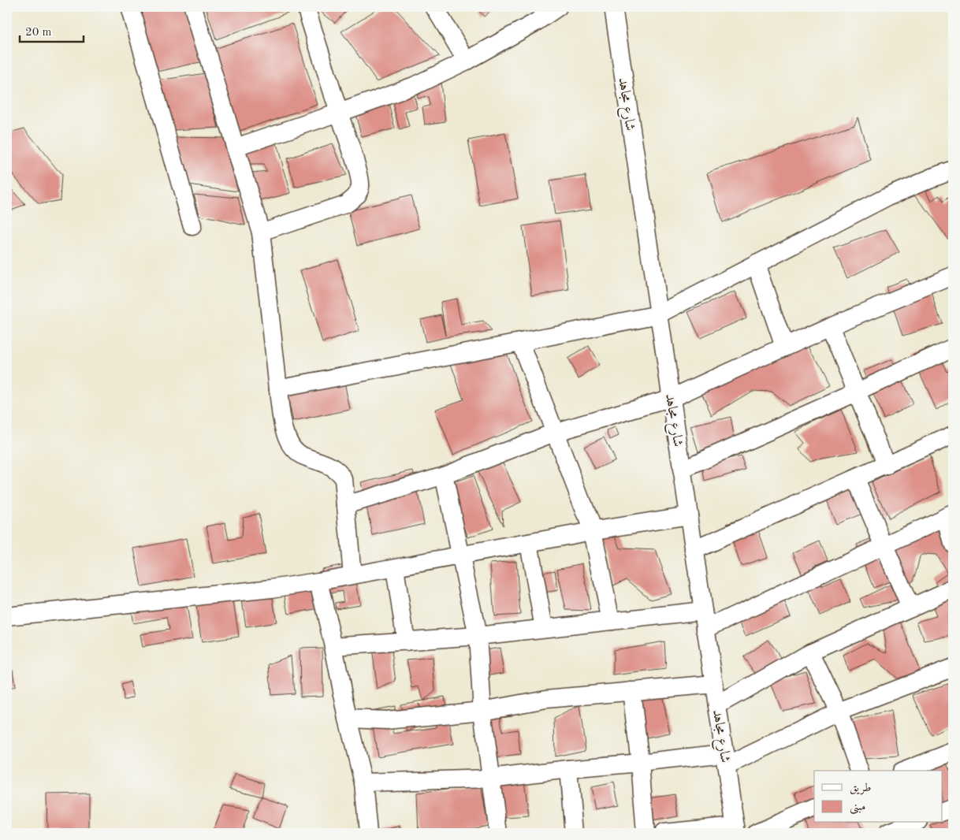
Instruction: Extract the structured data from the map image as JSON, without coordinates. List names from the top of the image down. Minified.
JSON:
{"streets":{"street":["شارع مجاهد"]},"legend":["طريق","مبنى"],"scale_bar":"20 m"}
